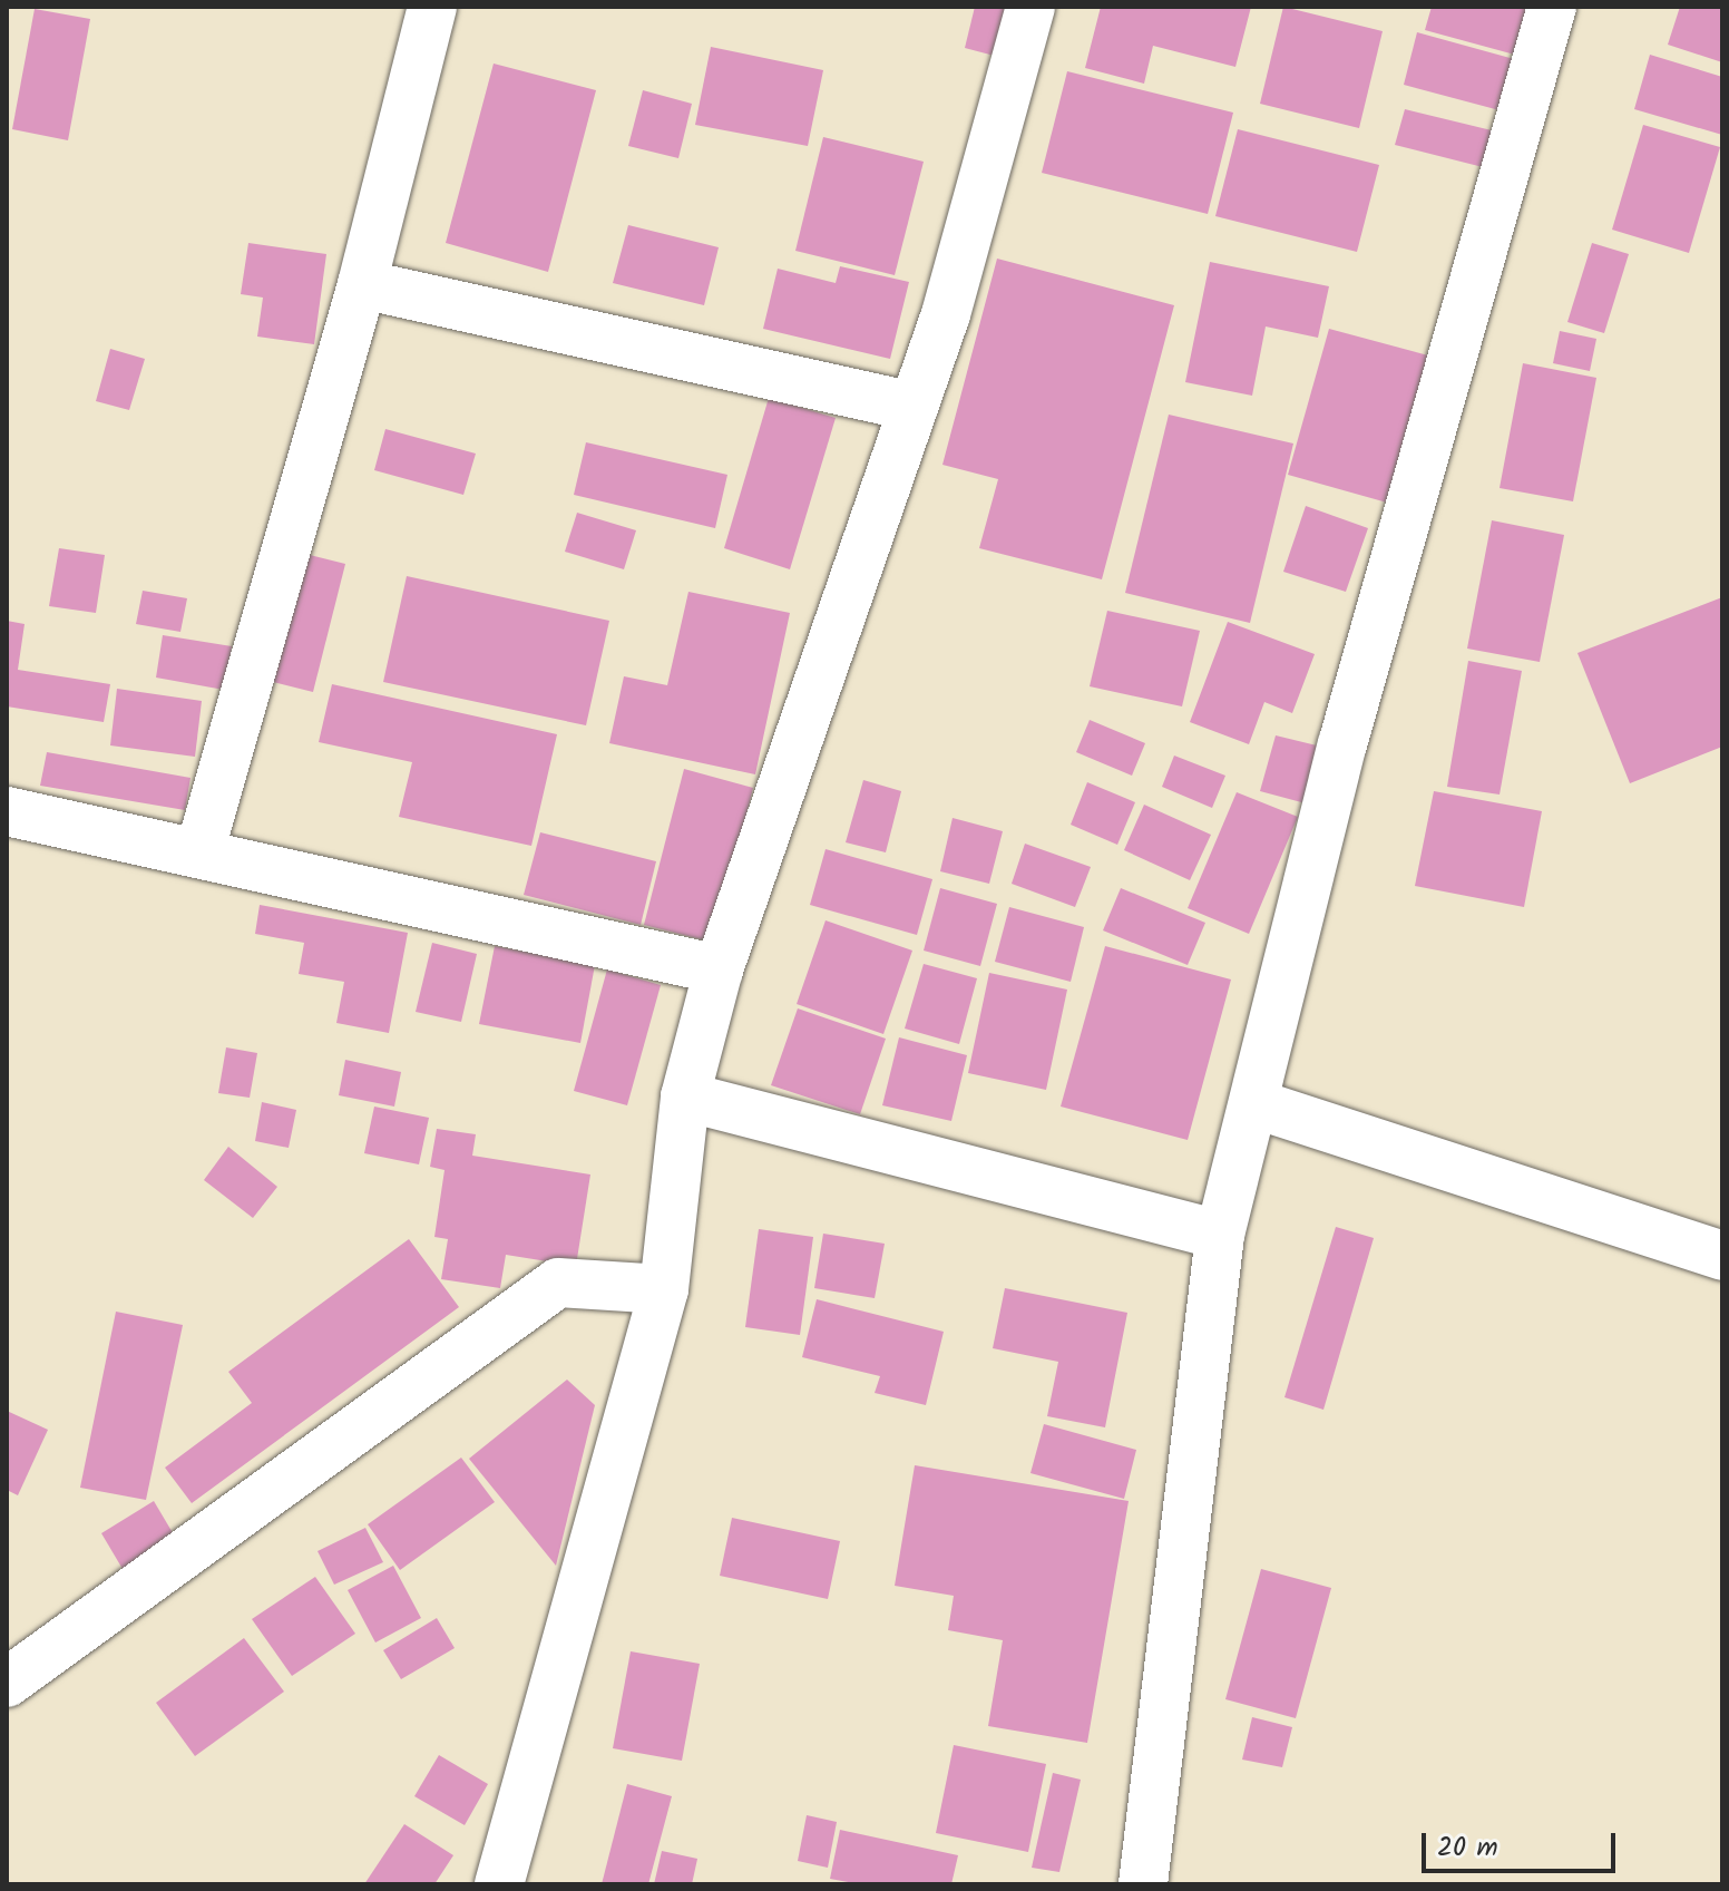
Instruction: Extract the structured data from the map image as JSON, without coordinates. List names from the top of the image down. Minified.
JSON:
{"scale_bar":"20 m"}
